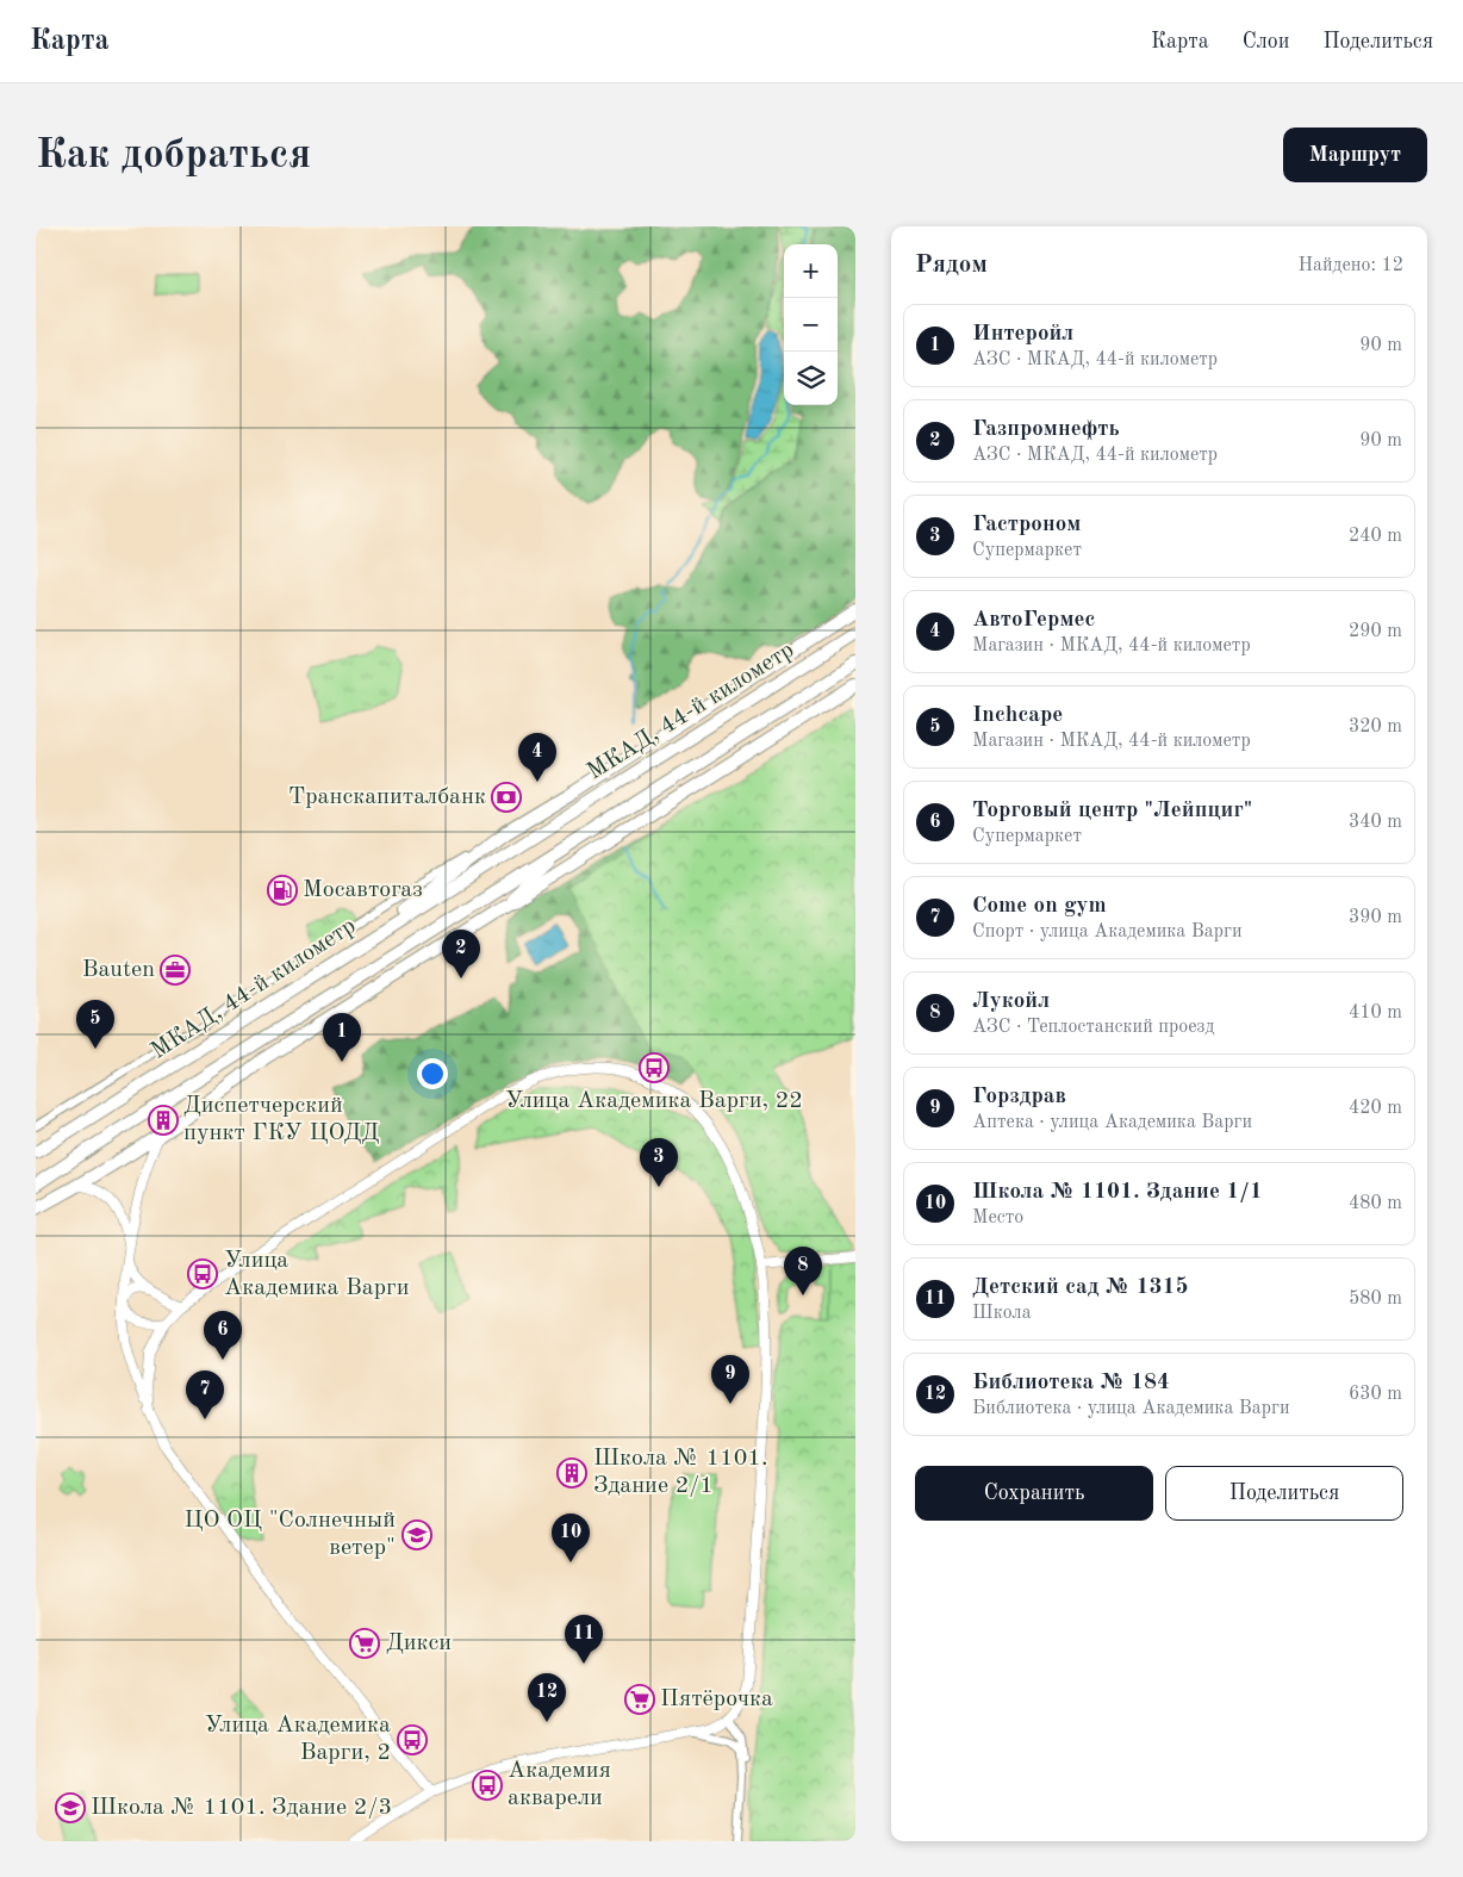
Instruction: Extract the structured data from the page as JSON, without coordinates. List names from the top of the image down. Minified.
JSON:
{"streets":{"main road":["МКАД, 44-й километр"]},"places":{"bank":["Транскапиталбанк"],"fuel station":["Мосавтогаз"],"office":["Bauten"],"bus stop":["Улица Академика Варги, 22","Улица Академика Варги","Улица Академика Варги, 2","Академия акварели"],"building":["Диспетчерский пункт ГКУ ЦОДД","Школа № 1101. Здание 2/1"],"school or university":["ЦО ОЦ \"Солнечный ветер\"","Школа № 1101. Здание 2/3"],"supermarket":["Дикси","Пятёрочка"]},"page":{"header":"Карта","nav":["Карта","Слои","Поделиться"],"buttons":["Маршрут",["Сохранить","Поделиться"]],"title":"Как добраться","heading":["Рядом","Найдено: 12"],"map_buttons":["+","−"],"list":[{"mark":"1","name":"Интеройл","note":"АЗС · МКАД, 44-й километр","value":"90 m"},{"mark":"2","name":"Газпромнефть","note":"АЗС · МКАД, 44-й километр","value":"90 m"},{"mark":"3","name":"Гастроном","note":"Супермаркет","value":"240 m"},{"mark":"4","name":"АвтоГермес","note":"Магазин · МКАД, 44-й километр","value":"290 m"},{"mark":"5","name":"Inchcape","note":"Магазин · МКАД, 44-й километр","value":"320 m"},{"mark":"6","name":"Торговый центр \"Лейпциг\"","note":"Супермаркет","value":"340 m"},{"mark":"7","name":"Come on gym","note":"Спорт · улица Академика Варги","value":"390 m"},{"mark":"8","name":"Лукойл","note":"АЗС · Теплостанский проезд","value":"410 m"},{"mark":"9","name":"Горздрав","note":"Аптека · улица Академика Варги","value":"420 m"},{"mark":"10","name":"Школа № 1101. Здание 1/1","note":"Место","value":"480 m"},{"mark":"11","name":"Детский сад № 1315","note":"Школа","value":"580 m"},{"mark":"12","name":"Библиотека № 184","note":"Библиотека · улица Академика Варги","value":"630 m"}],"pins":["4","2","5","1","3","8","6","9","7","10","11","12"]}}
